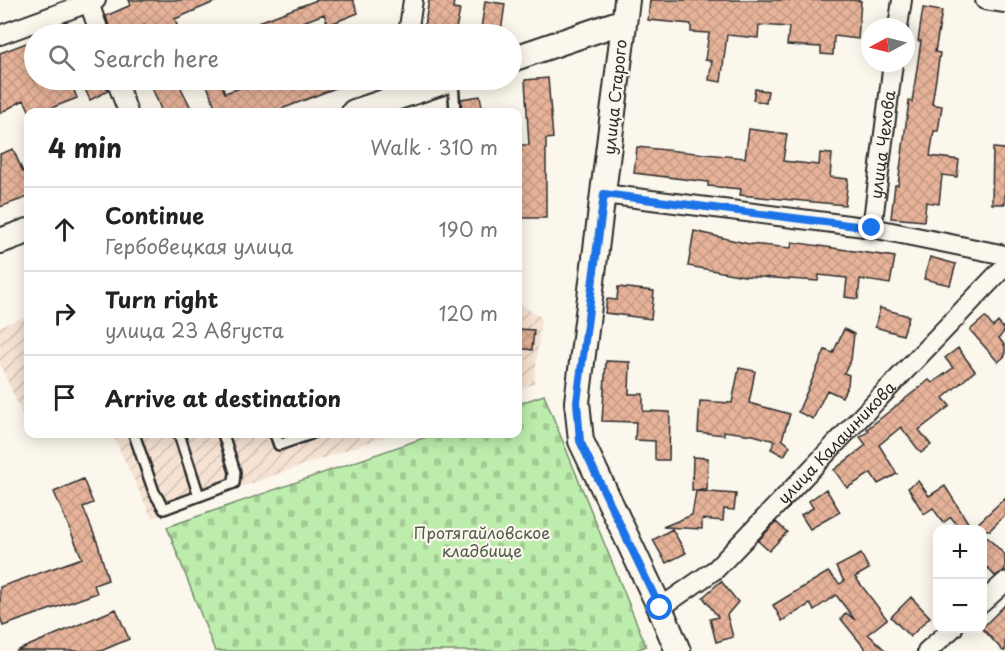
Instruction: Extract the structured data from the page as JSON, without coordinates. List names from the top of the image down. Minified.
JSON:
{"streets":{"street":["улица Старого","улица Чехова","улица Калашникова"]},"crossings":[["улица Старого","улица Калашникова"]],"parks":["Протягайловское кладбище"],"north":"left","page":{"search":"Search here","heading":["4 min","Walk · 310 m"],"list":[["Continue","Гербовецкая улица","190 m"],["Turn right","улица 23 Августа","120 m"],"Arrive at destination"],"map_buttons":["+","−"]}}
